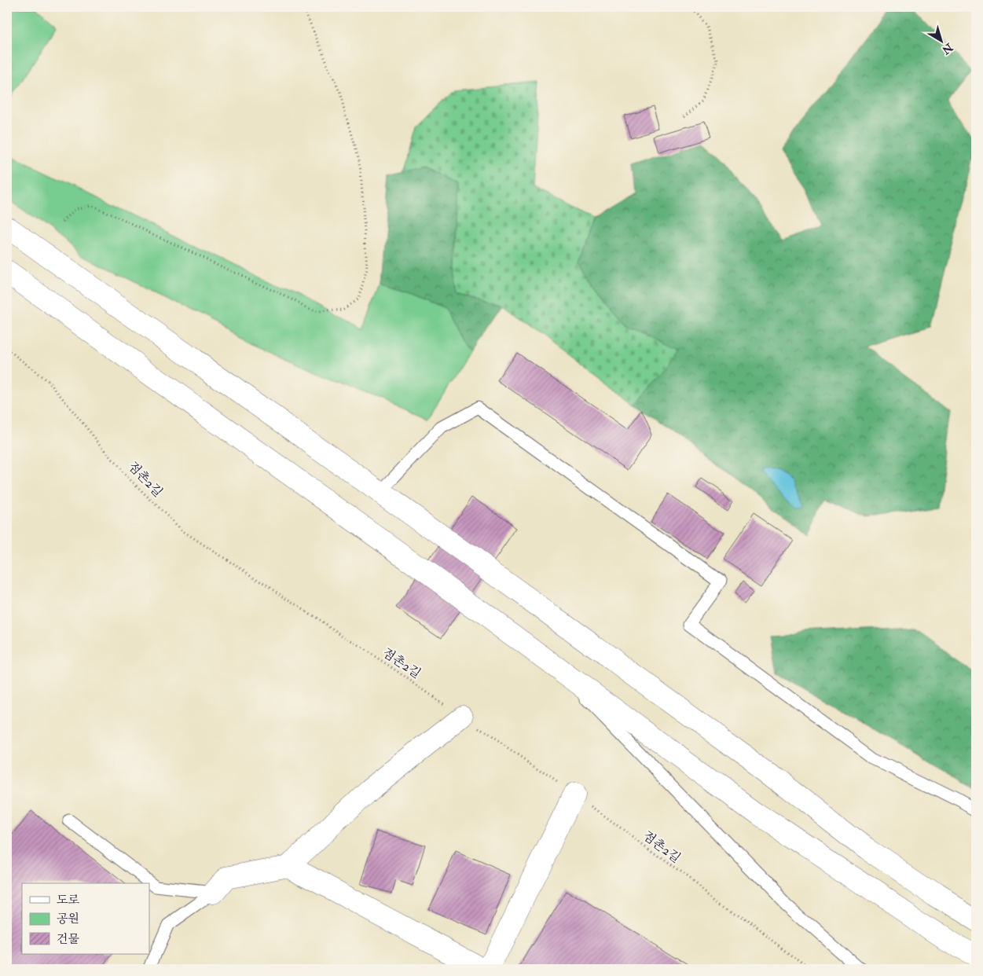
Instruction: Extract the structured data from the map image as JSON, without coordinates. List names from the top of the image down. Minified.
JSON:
{"streets":{"path":["점촌2길"]},"legend":["도로","공원","건물"],"north":"bottom right"}
